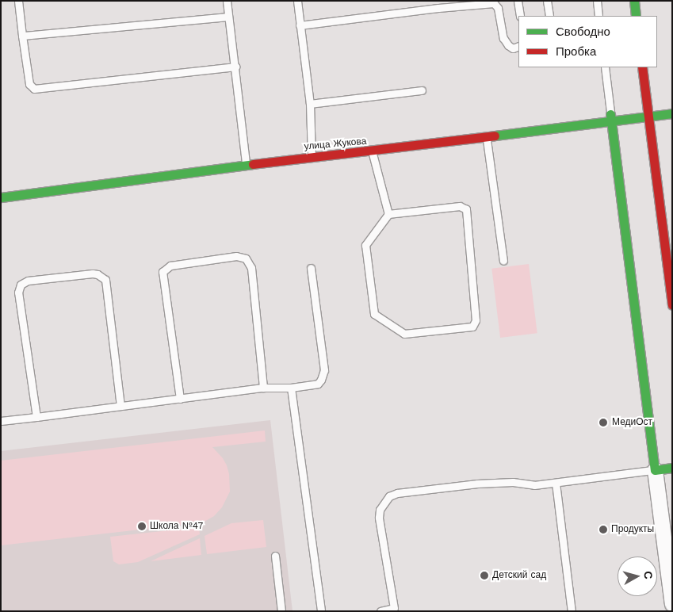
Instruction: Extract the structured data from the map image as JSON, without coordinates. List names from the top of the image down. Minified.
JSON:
{"streets":{"street":["улица Жукова"]},"places":["МедиОст","Школа №47","Продукты","Детский сад"],"legend":["Свободно","Пробка"],"north":"right"}
